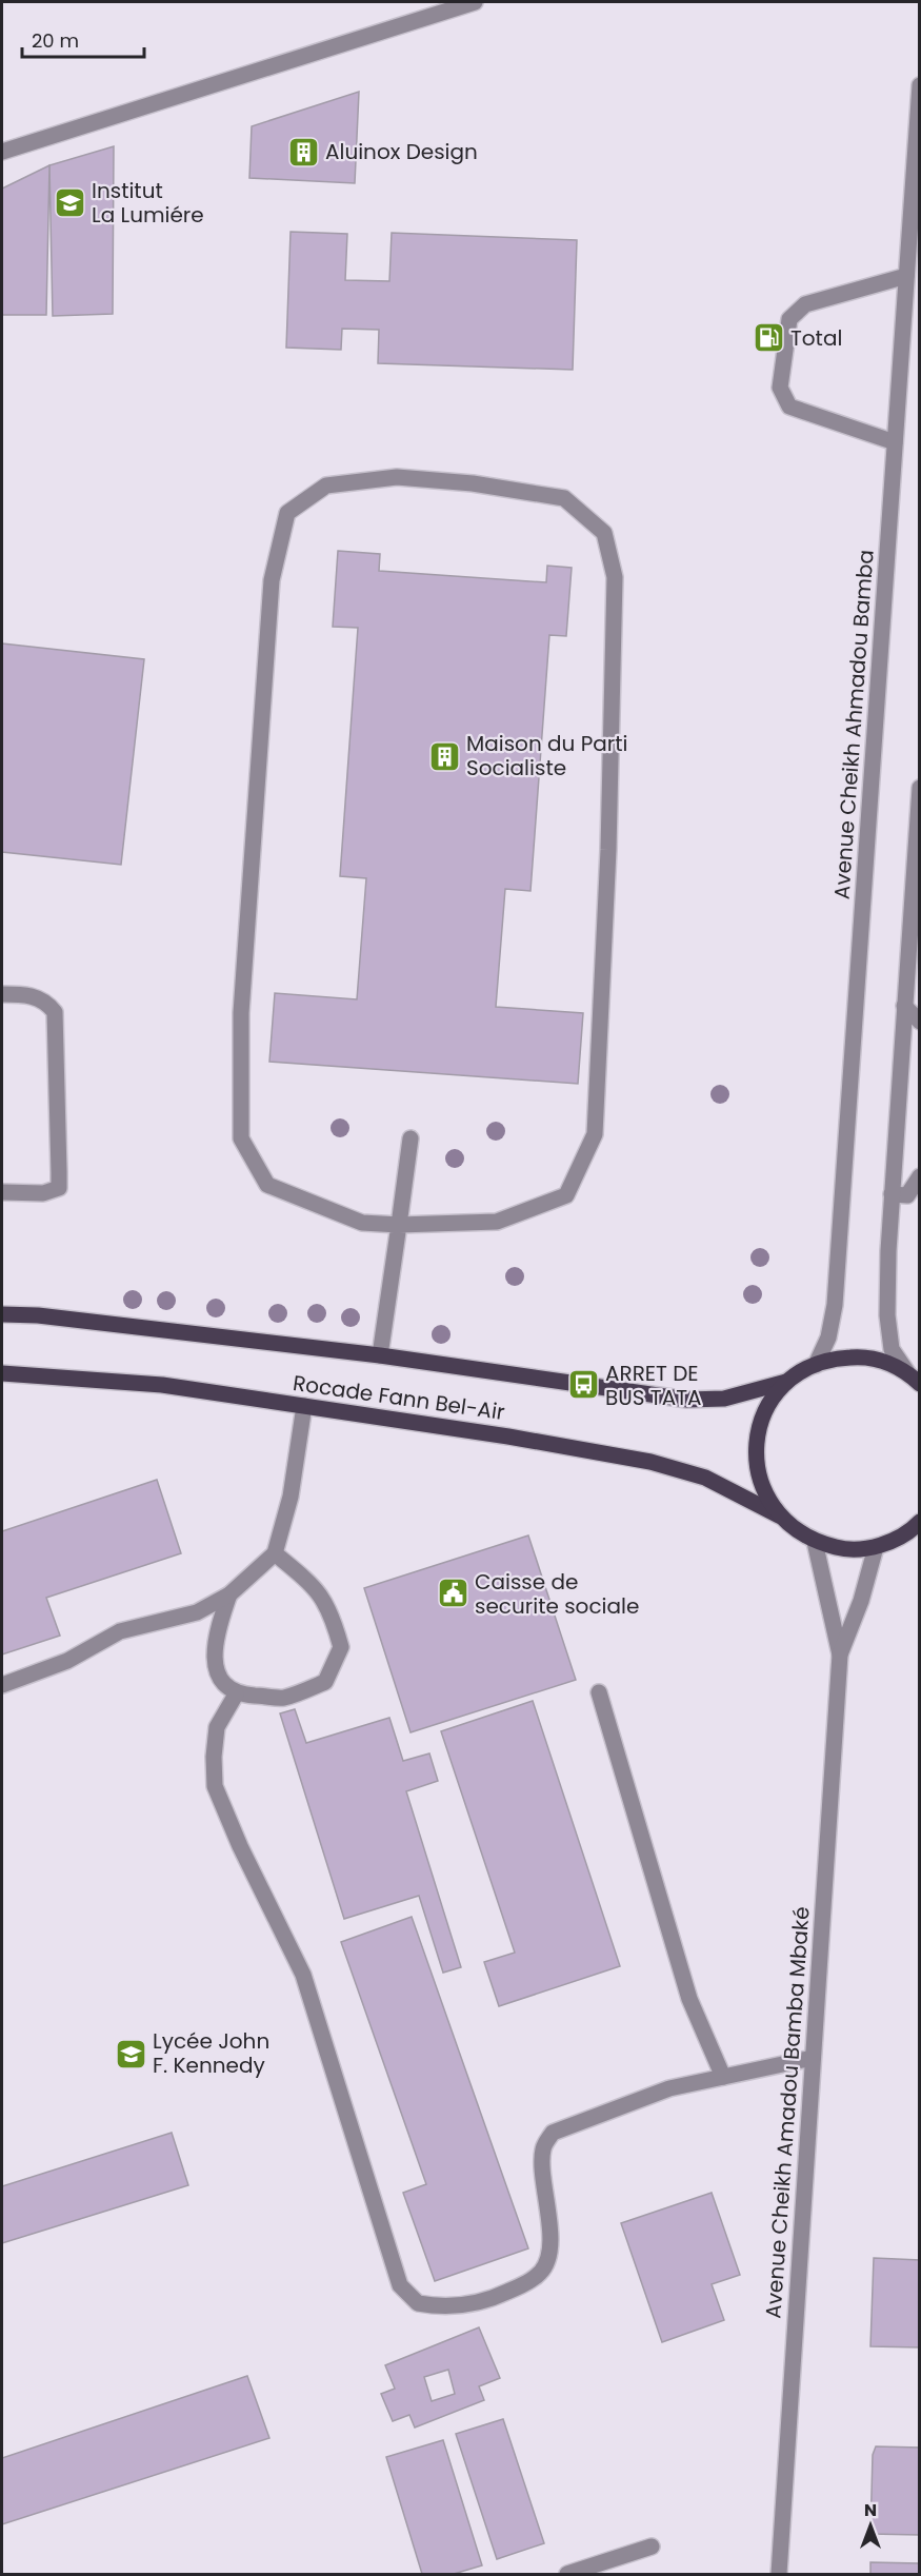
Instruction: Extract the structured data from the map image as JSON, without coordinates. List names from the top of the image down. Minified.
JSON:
{"streets":{"main road":["Rocade Fann Bel-Air"],"street":["Avenue Cheikh Ahmadou Bamba","Avenue Cheikh Amadou Bamba Mbaké"]},"places":{"building":["Aluinox Design","Maison du Parti Socialiste"],"school or university":["Institut La Lumiére","Lycée John F. Kennedy"],"fuel station":["Total"],"bus stop":["ARRET DE BUS TATA"],"public building":["Caisse de securite sociale"]},"scale_bar":"20 m","north":"top"}
